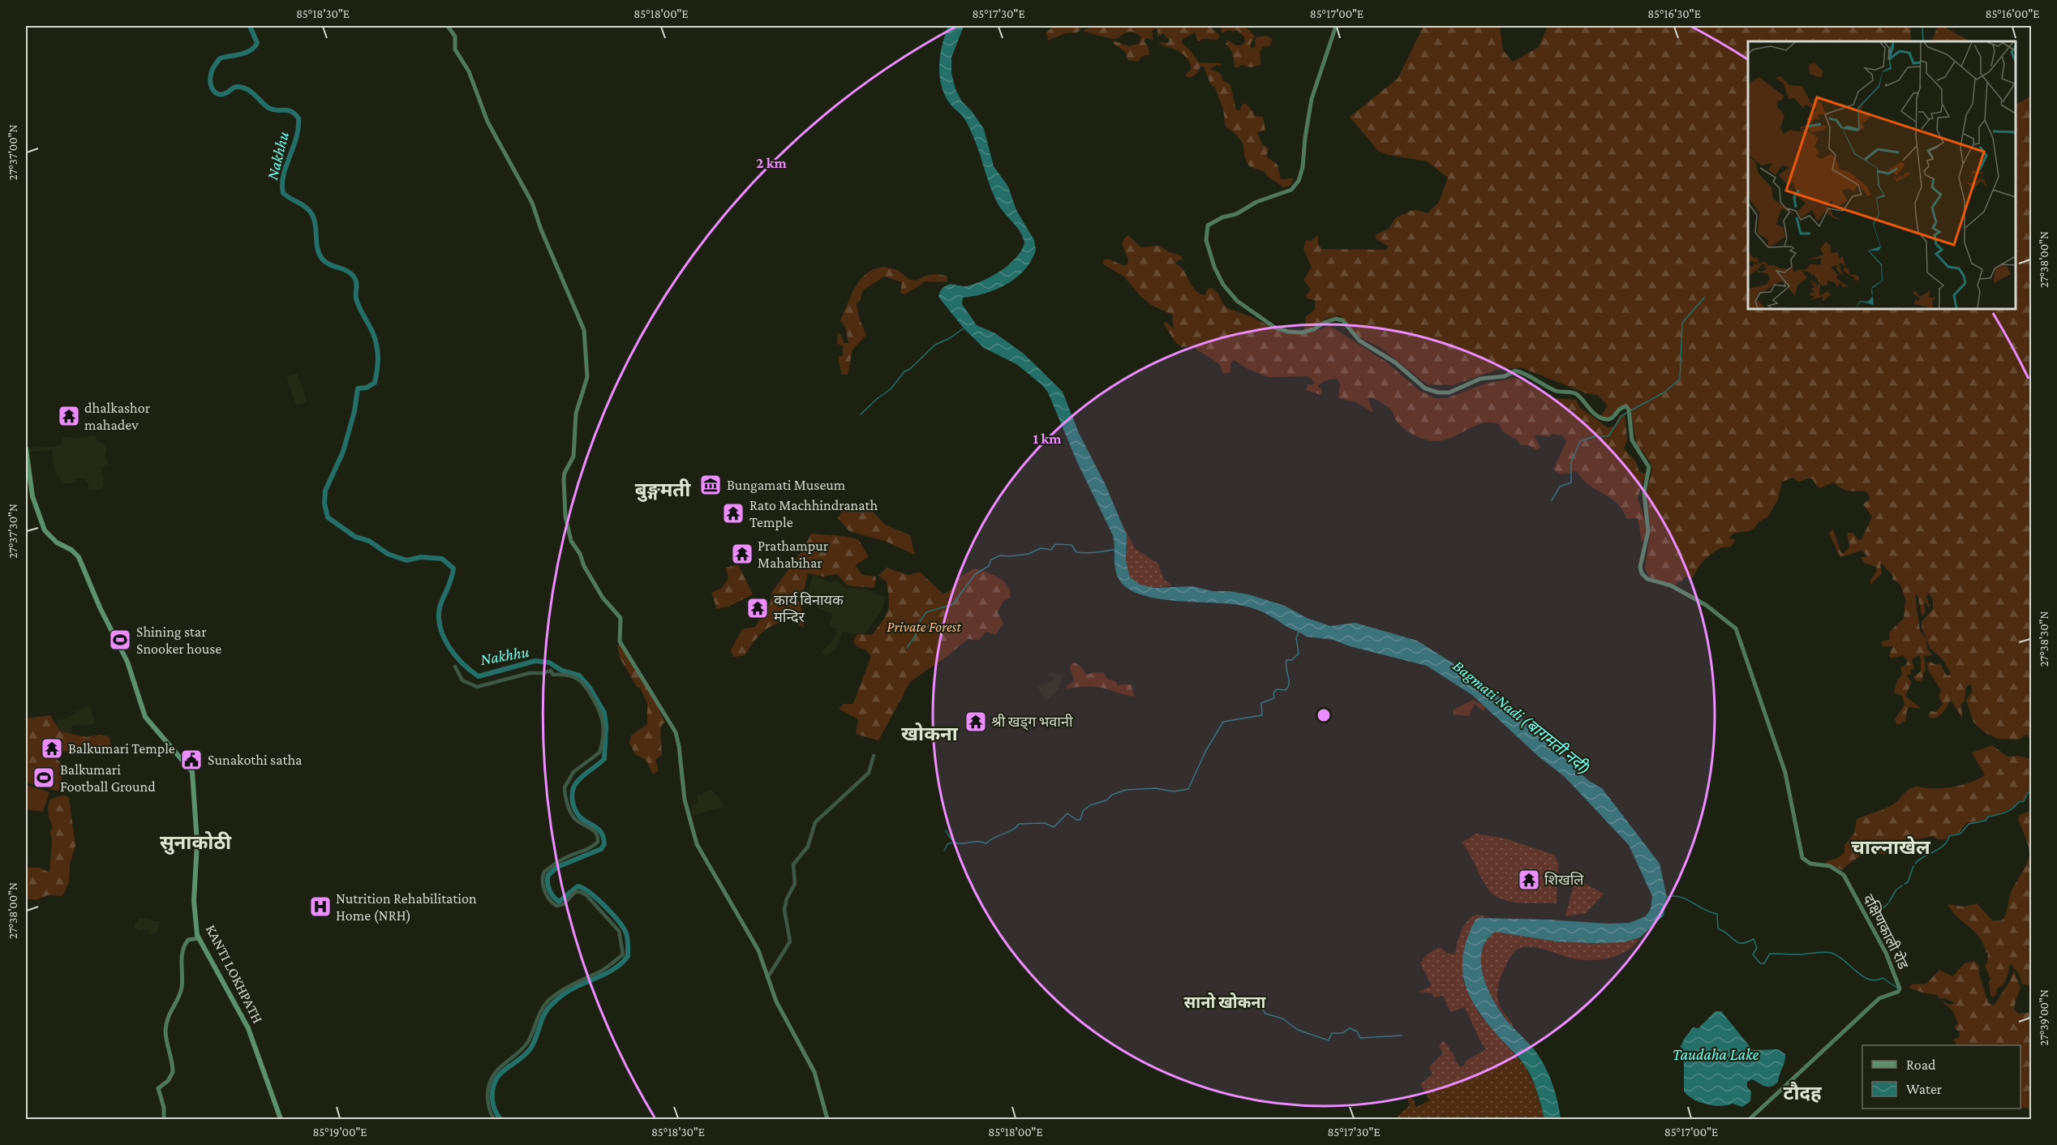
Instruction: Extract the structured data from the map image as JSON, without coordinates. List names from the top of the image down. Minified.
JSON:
{"streets":{"main road":["दक्षिणकाली रोड","KANTI LOKHPATH"]},"districts":["बुङ्गमती","खोकना","सुनाकोठी","चाल्नाखेल","सानो खोकना","टौदह"],"water":["Nakhhu","Bagmati Nadi (बागमती नदी)","Taudaha Lake"],"parks":["Private Forest"],"places":{"temple":["dhalkashor mahadev","Rato Machhindranath Temple","Prathampur Mahabihar","कार्य विनायक मन्दिर","श्री खड्ग भवानी","Balkumari Temple","शिखलि"],"museum":["Bungamati Museum"],"sports":["Shining star Snooker house","Balkumari Football Ground"],"public building":["Sunakothi satha"],"hospital":["Nutrition Rehabilitation Home (NRH)"]},"legend":["Road","Water"],"coordinates":["85°18'30\"E","85°18'00\"E","85°17'30\"E","85°17'00\"E","85°16'30\"E","85°16'00\"E","27°37'00\"N","27°38'00\"N","27°37'30\"N","27°38'30\"N","27°39'00\"N","85°19'00\"E"],"rings":["2 km","1 km"]}
